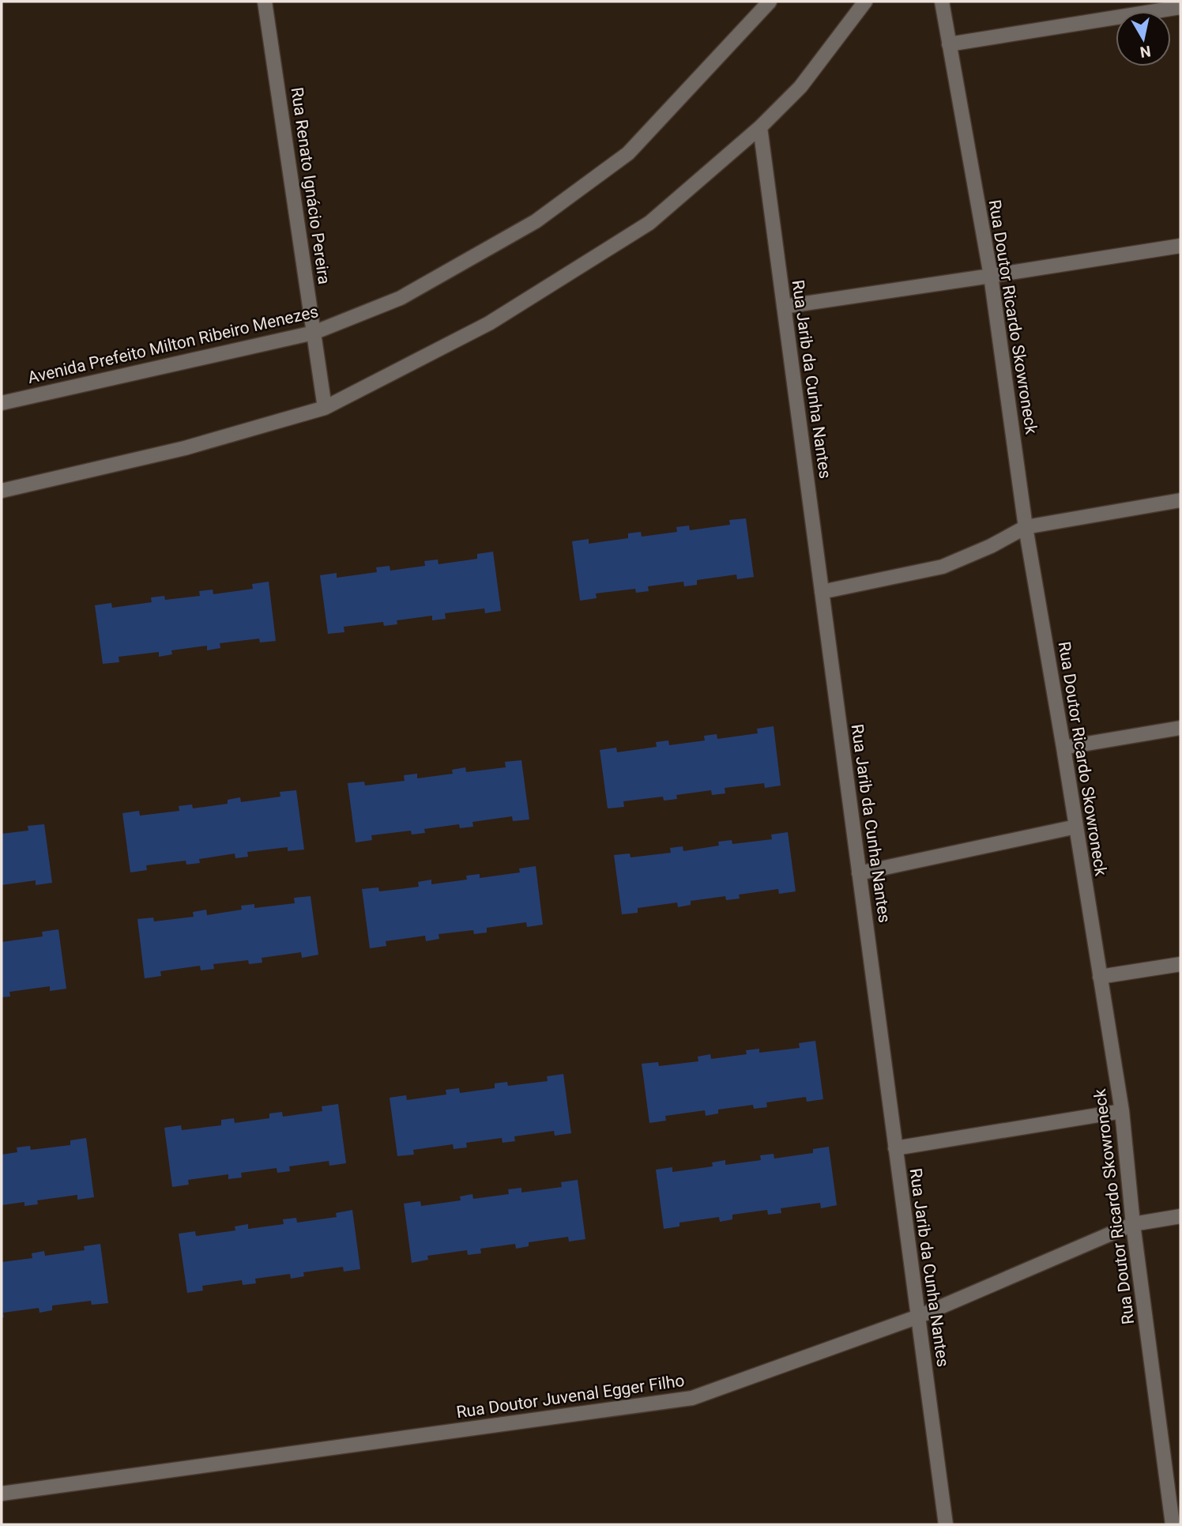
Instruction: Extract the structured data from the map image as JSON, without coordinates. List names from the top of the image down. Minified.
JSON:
{"streets":{"street":["Rua Renato Ignácio Pereira","Rua Doutor Ricardo Skowroneck","Avenida Prefeito Milton Ribeiro Menezes","Rua Jarib da Cunha Nantes","Rua Doutor Juvenal Egger Filho"]},"crossings":[["Rua Renato Ignácio Pereira","Avenida Prefeito Milton Ribeiro Menezes"],["Rua Doutor Ricardo Skowroneck","Rua Doutor Juvenal Egger Filho"],["Rua Jarib da Cunha Nantes","Rua Doutor Juvenal Egger Filho"]],"north":"bottom"}
